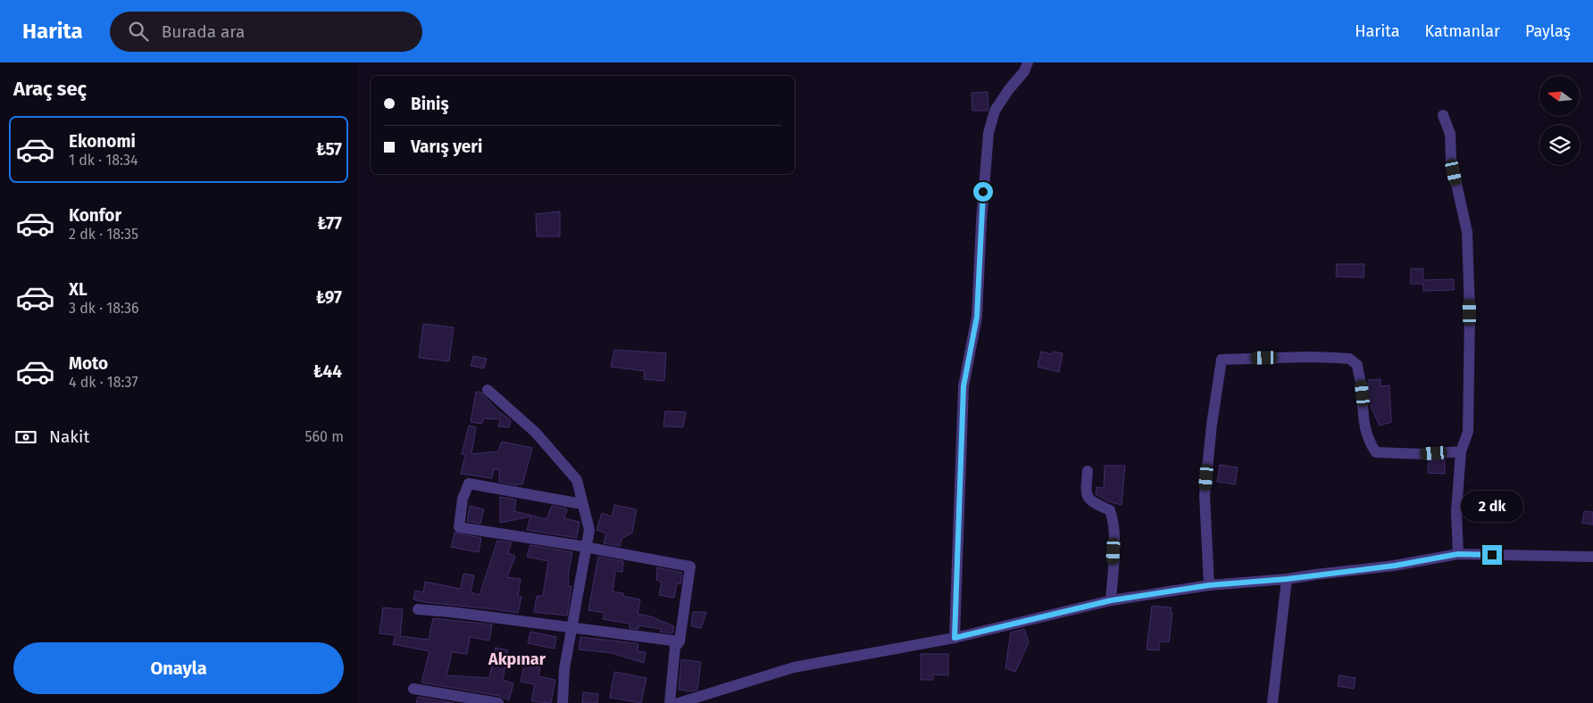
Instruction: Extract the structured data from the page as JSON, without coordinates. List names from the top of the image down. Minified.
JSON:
{"districts":["Akpınar"],"north":"left","page":{"header":"Harita","search":"Burada ara","nav":["Harita","Katmanlar","Paylaş"],"heading":"Araç seç","banner":["Biniş","Varış yeri"],"list":[{"name":"Ekonomi","note":"1 dk · 18:34","value":"₺57"},{"name":"Konfor","note":"2 dk · 18:35","value":"₺77"},{"name":"XL","note":"3 dk · 18:36","value":"₺97"},{"name":"Moto","note":"4 dk · 18:37","value":"₺44"}],"pay":["Nakit","560 m"],"bubble":"2 dk","buttons":"Onayla"}}
